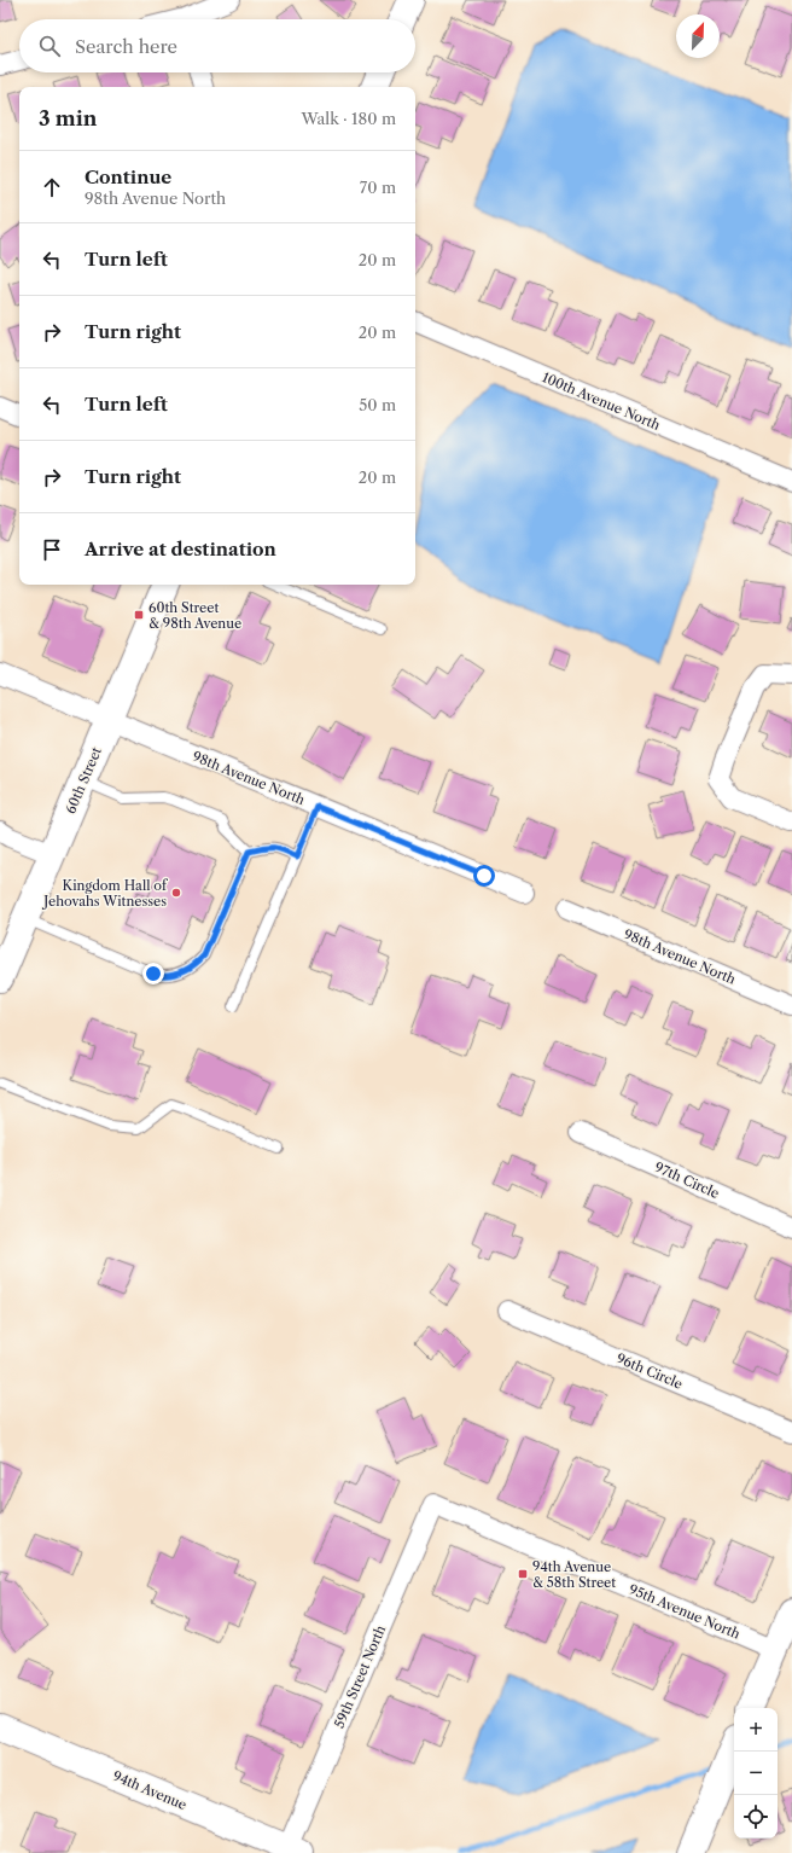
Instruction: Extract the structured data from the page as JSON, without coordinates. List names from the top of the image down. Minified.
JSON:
{"streets":{"street":["100th Avenue North","98th Avenue North","60th Street","97th Circle","96th Circle","95th Avenue North","59th Street North","94th Avenue"]},"crossings":[["98th Avenue North","60th Street"],["95th Avenue North","59th Street North"],["59th Street North","94th Avenue"]],"places":{"transit":["60th Street & 98th Avenue","94th Avenue & 58th Street"],"other":["Kingdom Hall of Jehovahs Witnesses"]},"north":"top right","page":{"search":"Search here","heading":["3 min","Walk · 180 m"],"list":[["Continue","98th Avenue North","70 m"],["Turn left","20 m"],["Turn right","20 m"],["Turn left","50 m"],["Turn right","20 m"],"Arrive at destination"],"map_buttons":["+","−"]}}
